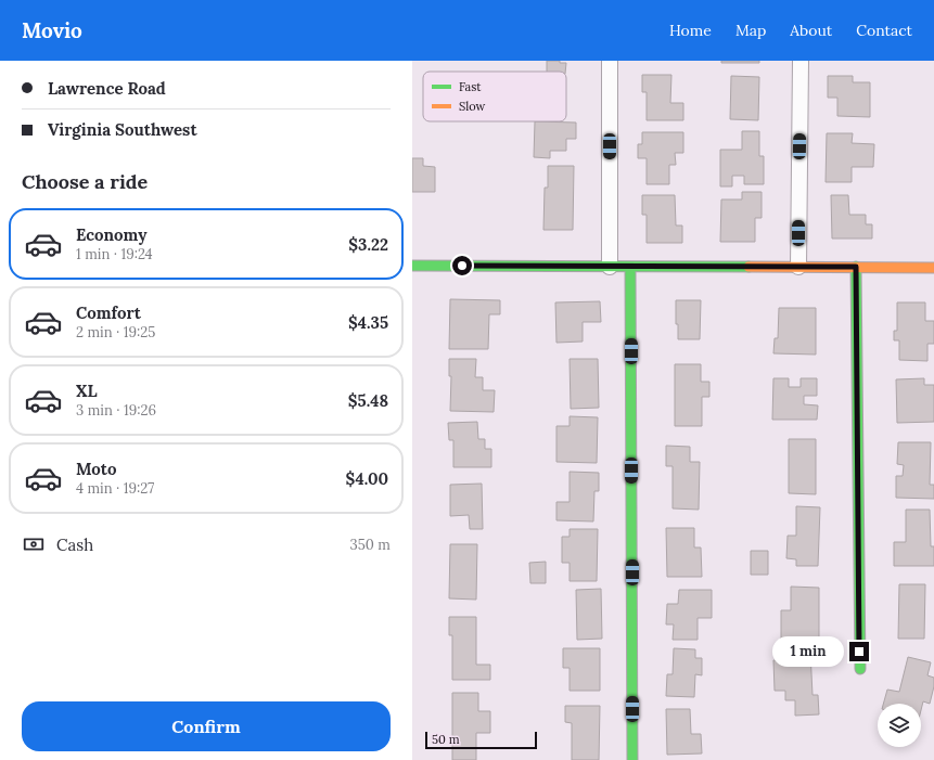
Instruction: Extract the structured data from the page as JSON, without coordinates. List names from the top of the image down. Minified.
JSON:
{"legend":["Fast","Slow"],"scale_bar":"50 m","page":{"header":"Movio","nav":["Home","Map","About","Contact"],"banner":["Lawrence Road","Virginia Southwest"],"heading":"Choose a ride","list":[{"name":"Economy","note":"1 min · 19:24","value":"$3.22"},{"name":"Comfort","note":"2 min · 19:25","value":"$4.35"},{"name":"XL","note":"3 min · 19:26","value":"$5.48"},{"name":"Moto","note":"4 min · 19:27","value":"$4.00"}],"pay":["Cash","350 m"],"bubble":"1 min","buttons":"Confirm","scale":"50 m"}}
